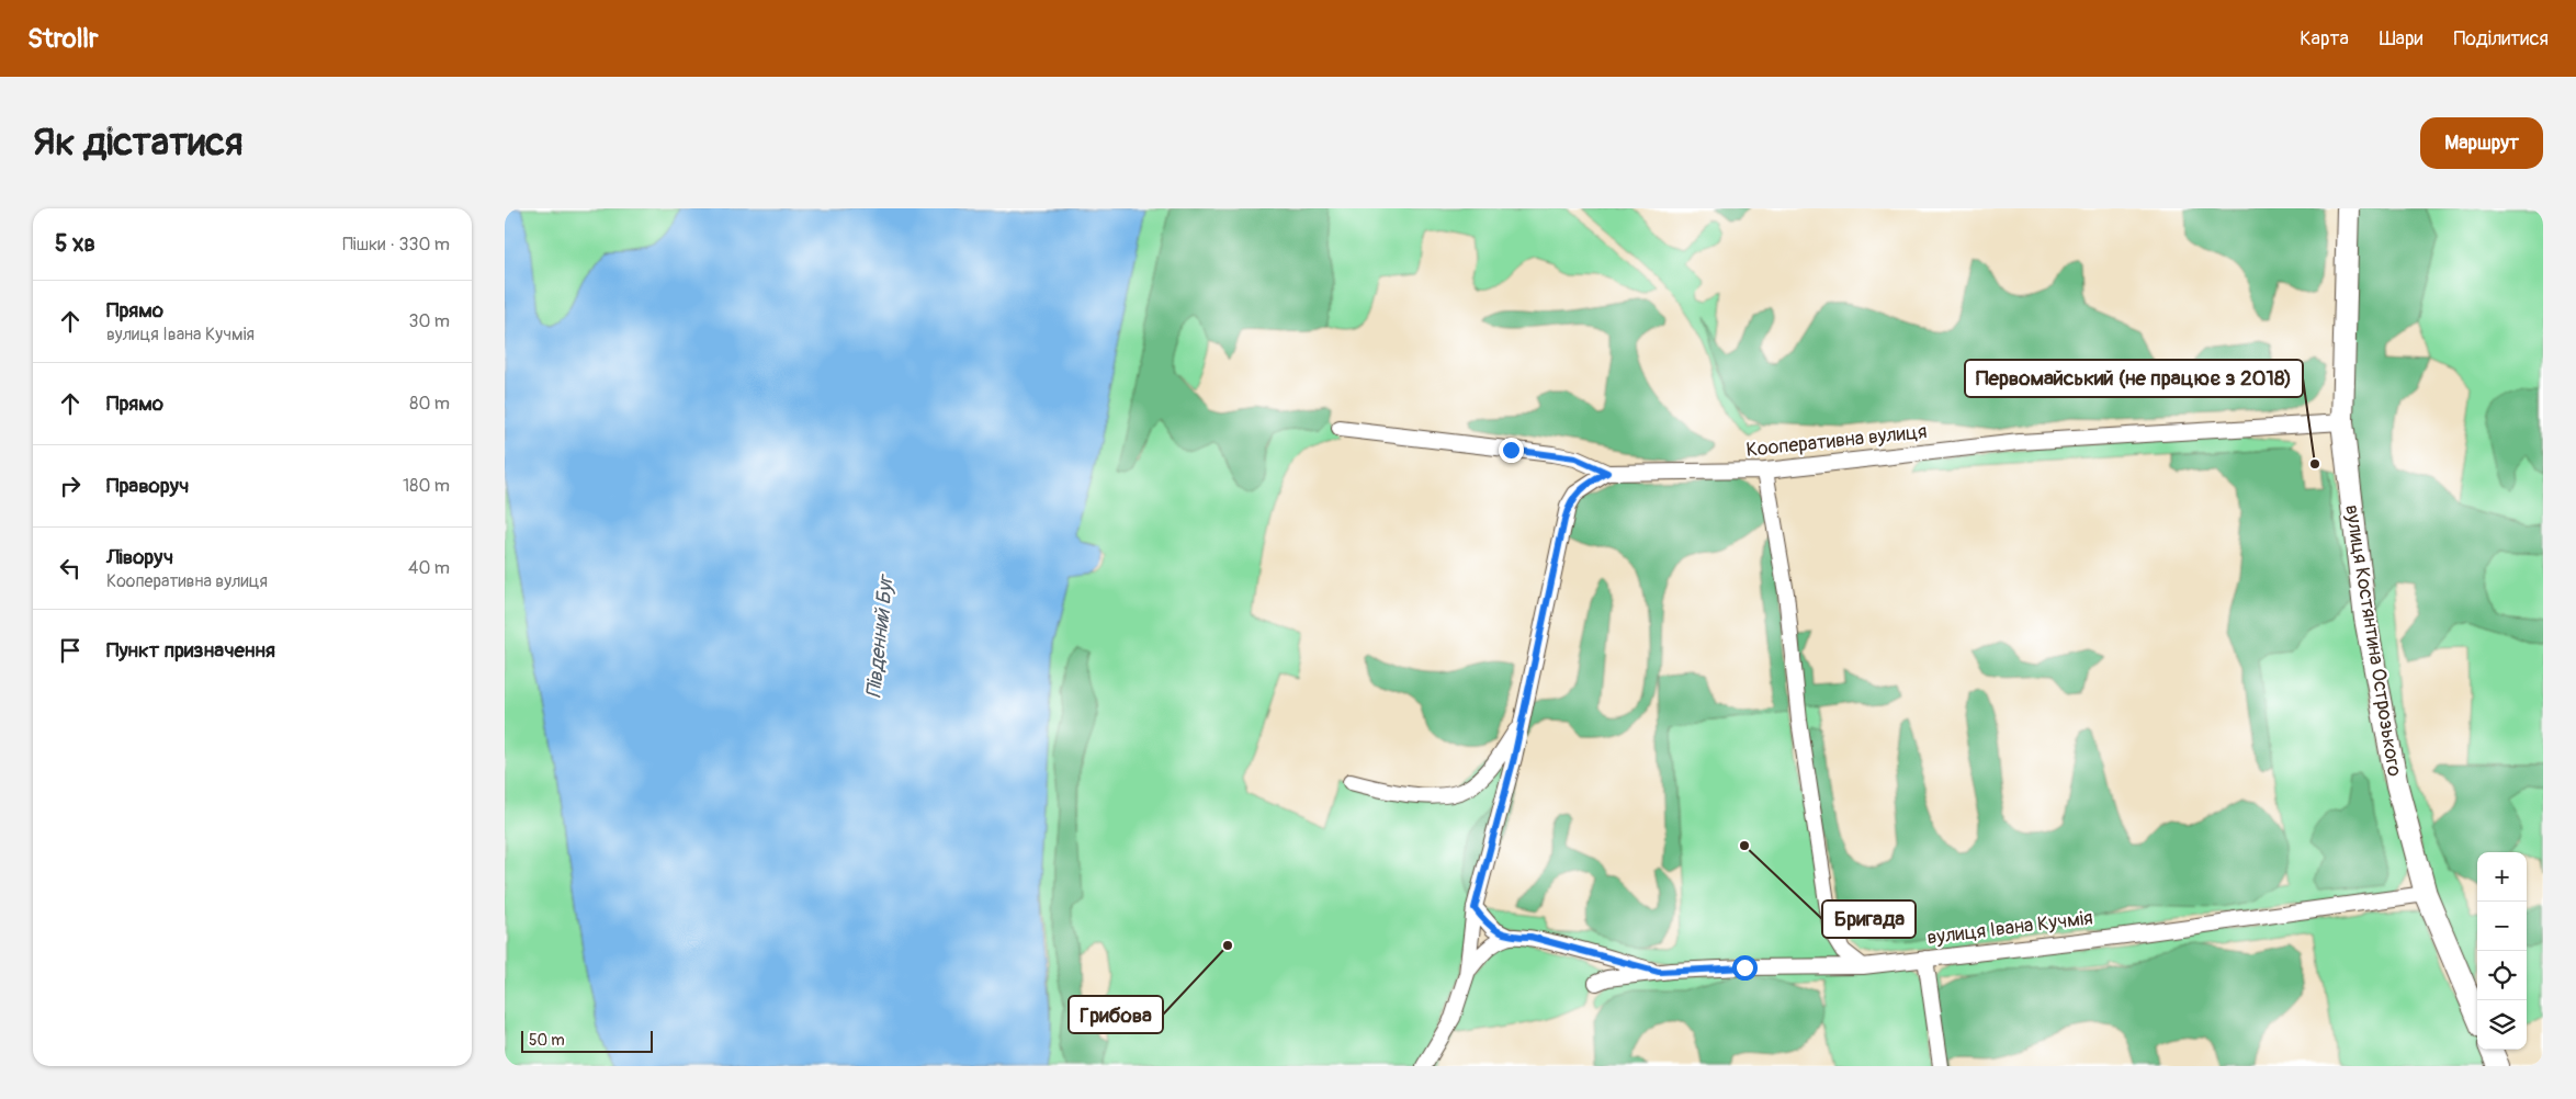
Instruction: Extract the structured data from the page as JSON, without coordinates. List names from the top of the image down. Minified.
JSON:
{"streets":{"street":["Кооперативна вулиця","вулиця Костянтина Острозького","вулиця Івана Кучмія"]},"crossings":[["Кооперативна вулиця","вулиця Костянтина Острозького"],["вулиця Костянтина Острозького","вулиця Івана Кучмія"]],"water":["Південний Буг"],"places":["Первомайський (не працює з 2018)","Бригада","Грибова"],"scale_bar":"50 m","page":{"header":"Strollr","nav":["Карта","Шари","Поділитися"],"buttons":"Маршрут","title":"Як дістатися","heading":["5 хв","Пішки · 330 m"],"list":[["Прямо","вулиця Івана Кучмія","30 m"],["Прямо","80 m"],["Праворуч","180 m"],["Ліворуч","Кооперативна вулиця","40 m"],"Пункт призначення"],"map_buttons":["+","−"],"scale":"50 m"}}
